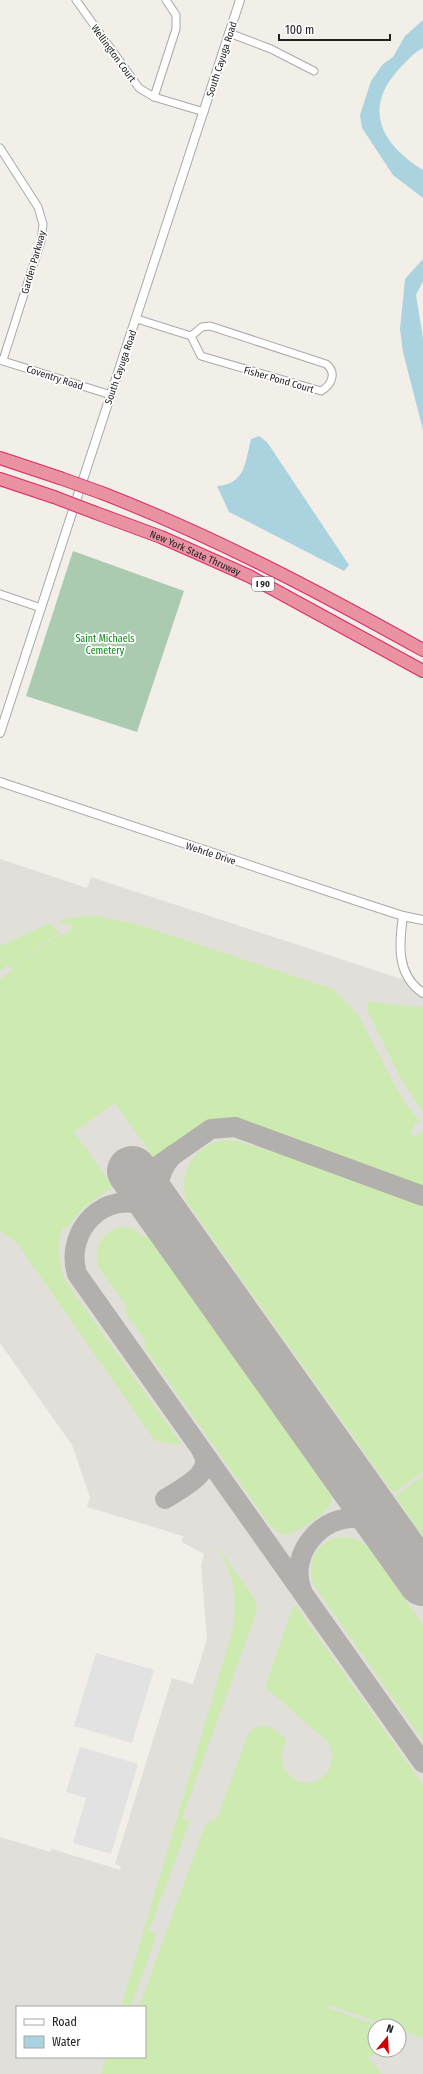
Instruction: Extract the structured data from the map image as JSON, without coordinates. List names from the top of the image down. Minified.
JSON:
{"streets":{"highway":["New York State Thruway","I 90"],"street":["Wellington Court","South Cayuga Road","Garden Parkway","Coventry Road","Fisher Pond Court","Wehrle Drive"]},"crossings":[["Wellington Court","South Cayuga Road"],["South Cayuga Road","Coventry Road"],["Garden Parkway","Coventry Road"]],"parks":["Saint Michaels Cemetery"],"legend":["Road","Water"],"scale_bar":"100 m","north":"top"}
